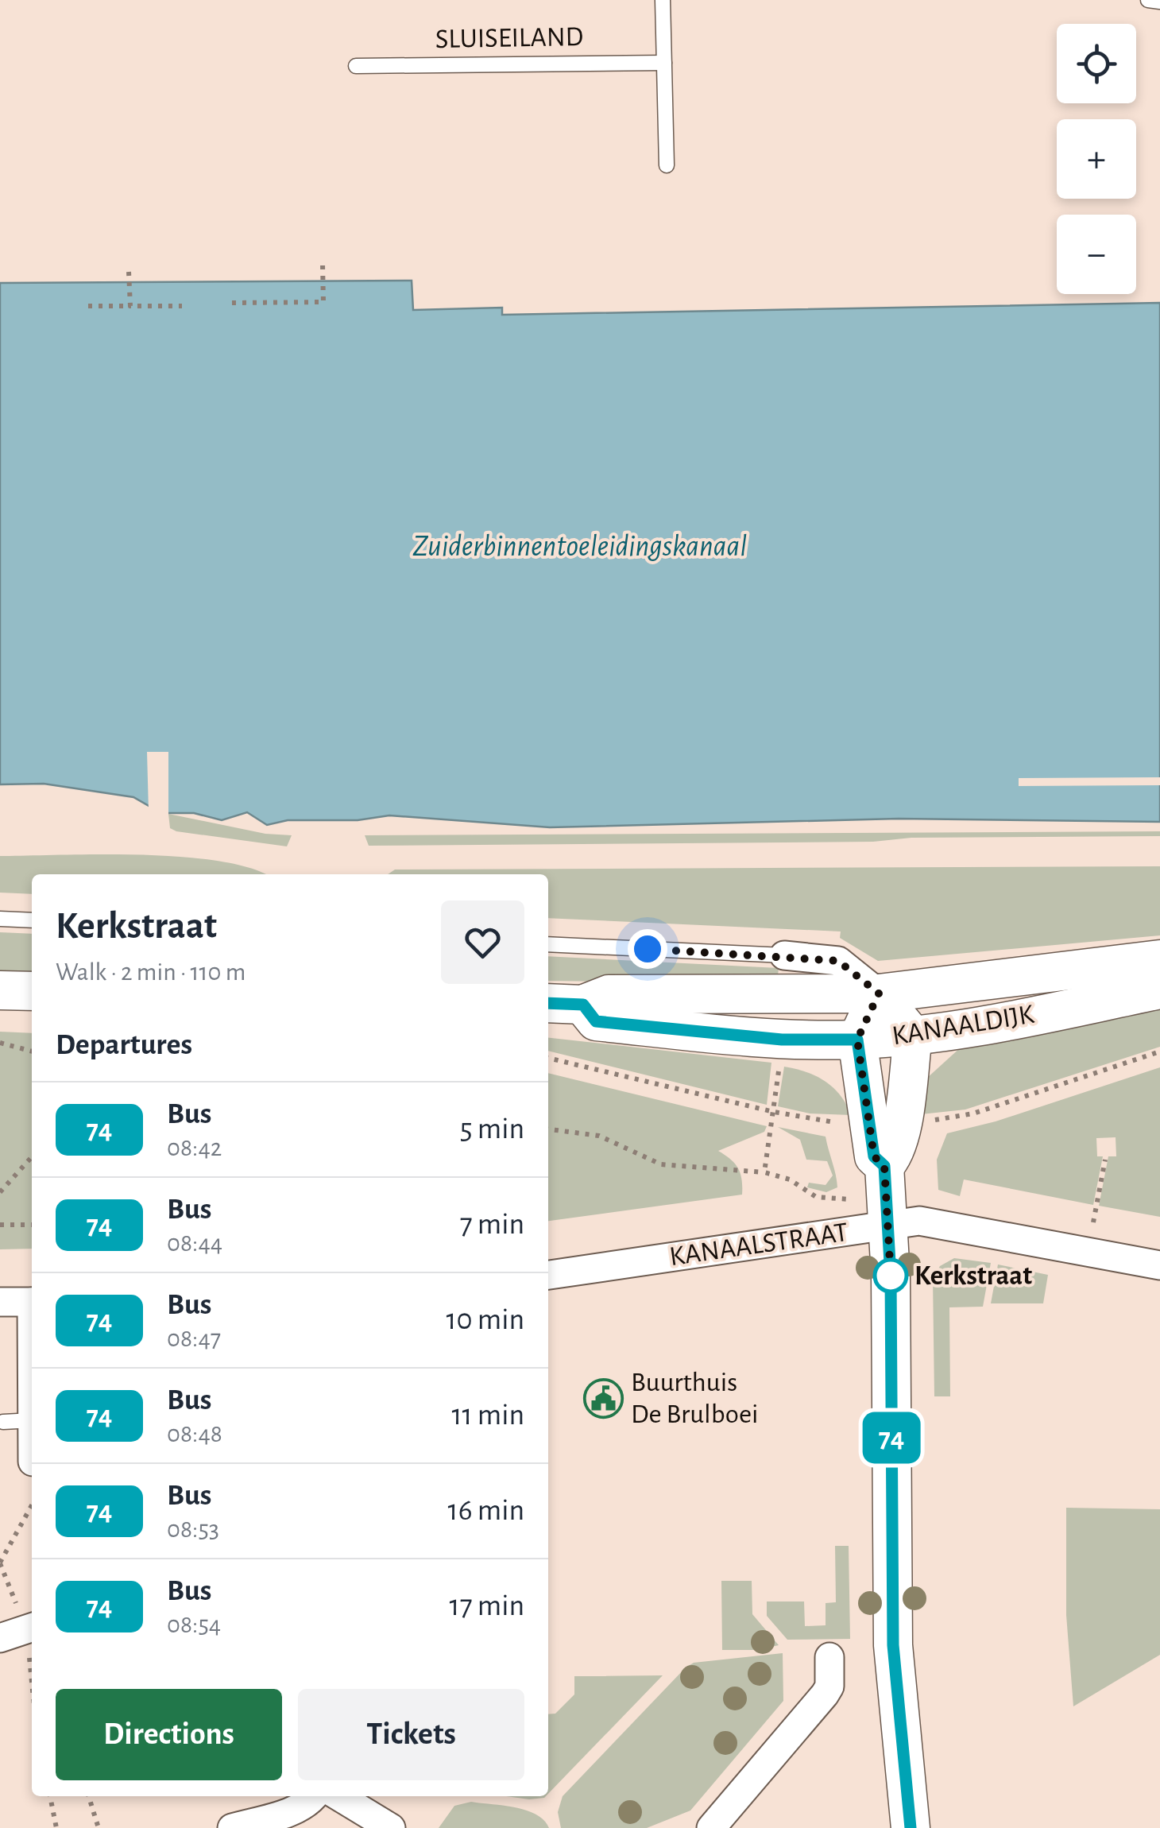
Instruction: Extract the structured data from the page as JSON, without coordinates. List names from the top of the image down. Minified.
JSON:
{"streets":{"street":["KANAALDIJK","KANAALSTRAAT"],"lane":["SLUISEILAND"]},"water":["Zuiderbinnentoeleidingskanaal"],"places":{"other":["Kerkstraat"],"public building":["Buurthuis De Brulboei"]},"lines":["bus line 74"],"page":{"on_map":"74","map_buttons":["+","−"],"heading":[["Kerkstraat","Walk · 2 min · 110 m"],"Departures"],"list":[{"mark":"74","name":"Bus","note":"08:42","value":"5 min"},{"mark":"74","name":"Bus","note":"08:44","value":"7 min"},{"mark":"74","name":"Bus","note":"08:47","value":"10 min"},{"mark":"74","name":"Bus","note":"08:48","value":"11 min"},{"mark":"74","name":"Bus","note":"08:53","value":"16 min"},{"mark":"74","name":"Bus","note":"08:54","value":"17 min"}],"buttons":["Directions","Tickets"]}}
